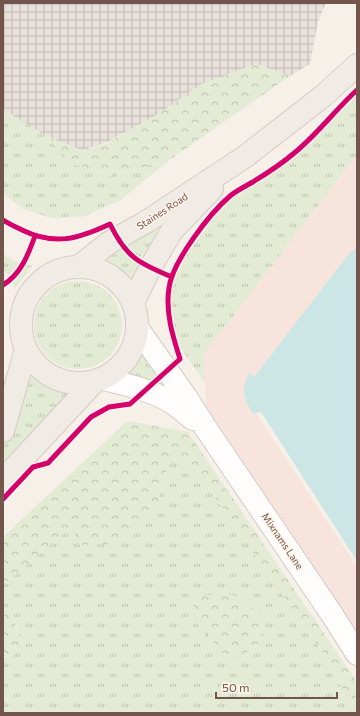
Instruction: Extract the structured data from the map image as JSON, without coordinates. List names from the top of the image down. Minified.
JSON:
{"streets":{"main road":["Staines Road"],"street":["Mixnams Lane"]},"crossings":[["Staines Road","Mixnams Lane"]],"scale_bar":"50 m"}
